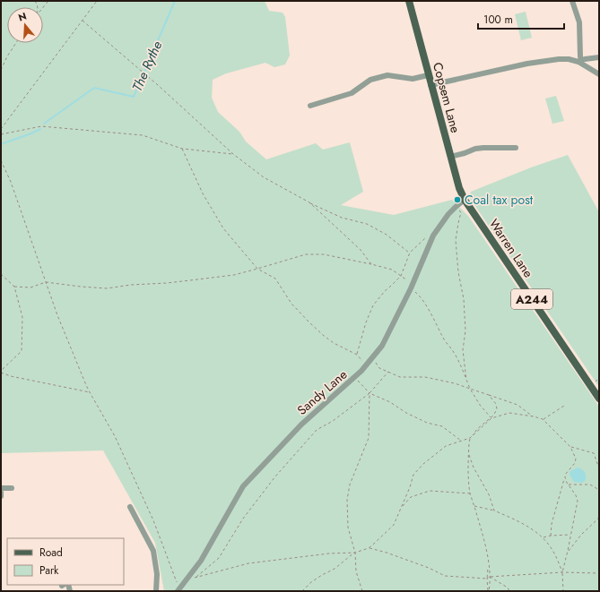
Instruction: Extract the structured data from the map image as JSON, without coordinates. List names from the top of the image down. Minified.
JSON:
{"streets":{"main road":["Copsem Lane","Warren Lane","A244"],"street":["Sandy Lane"]},"crossings":[["Copsem Lane","Warren Lane"],["Copsem Lane","Sandy Lane"],["Warren Lane","Sandy Lane"]],"water":["The Rythe"],"places":["Coal tax post"],"legend":["Road","Park"],"scale_bar":"100 m","north":"top"}
